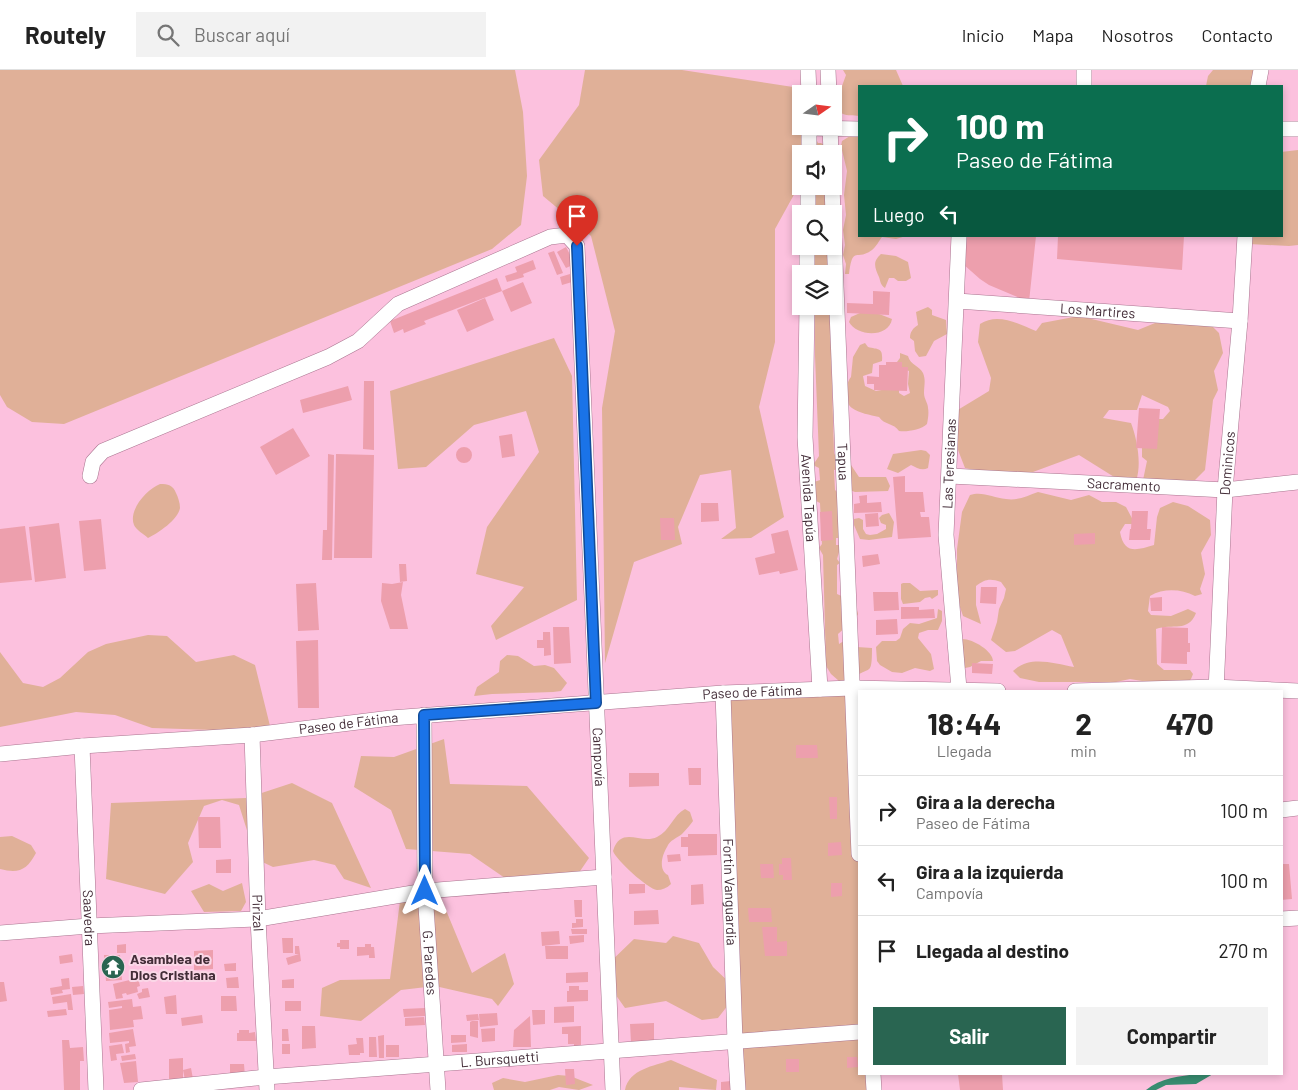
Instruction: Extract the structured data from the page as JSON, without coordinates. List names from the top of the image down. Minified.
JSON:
{"streets":{"street":["Los Martires","Tapua","Las Teresianas","Dominicos","Sacramento","Avenida Tapúa","Paseo de Fátima","Campovía","Fortin Vanguardia","Pirizal","Saavedra","G. Paredes","L. Bursquetti"]},"crossings":[["Los Martires","Las Teresianas"],["Los Martires","Dominicos"],["Tapua","Paseo de Fátima"],["Las Teresianas","Sacramento"],["Las Teresianas","Paseo de Fátima"],["Dominicos","Sacramento"],["Avenida Tapúa","Paseo de Fátima"],["Paseo de Fátima","Campovía"],["Paseo de Fátima","Fortin Vanguardia"],["Paseo de Fátima","Pirizal"],["Paseo de Fátima","Saavedra"],["Paseo de Fátima","G. Paredes"],["Campovía","L. Bursquetti"],["Fortin Vanguardia","L. Bursquetti"],["Pirizal","L. Bursquetti"],["G. Paredes","L. Bursquetti"]],"places":{"temple":["Asamblea de Dios Cristiana"]},"north":"right","page":{"header":"Routely","search":"Buscar aquí","nav":["Inicio","Mapa","Nosotros","Contacto"],"turn":["100 m","Paseo de Fátima"],"then":"Luego","eta":["18:44","Llegada","2","min","470","m"],"list":[{"name":"Gira a la derecha","note":"Paseo de Fátima","value":"100 m"},{"name":"Gira a la izquierda","note":"Campovía","value":"100 m"},{"name":"Llegada al destino","value":"270 m"}],"buttons":["Salir","Compartir"]}}
